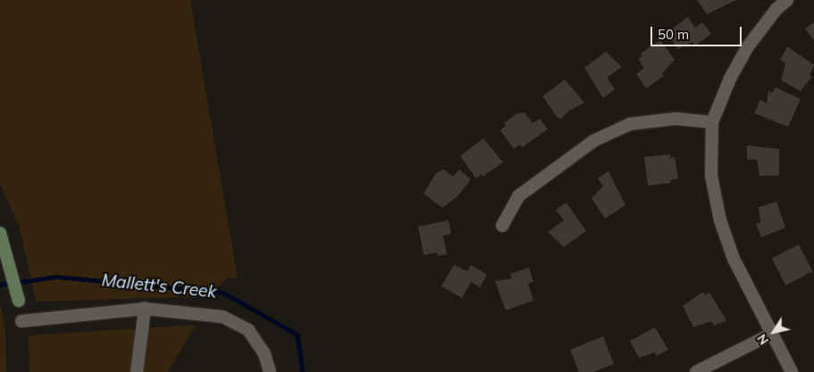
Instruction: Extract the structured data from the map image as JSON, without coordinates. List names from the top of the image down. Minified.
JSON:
{"water":["Mallett's Creek"],"scale_bar":"50 m","north":"bottom left"}
